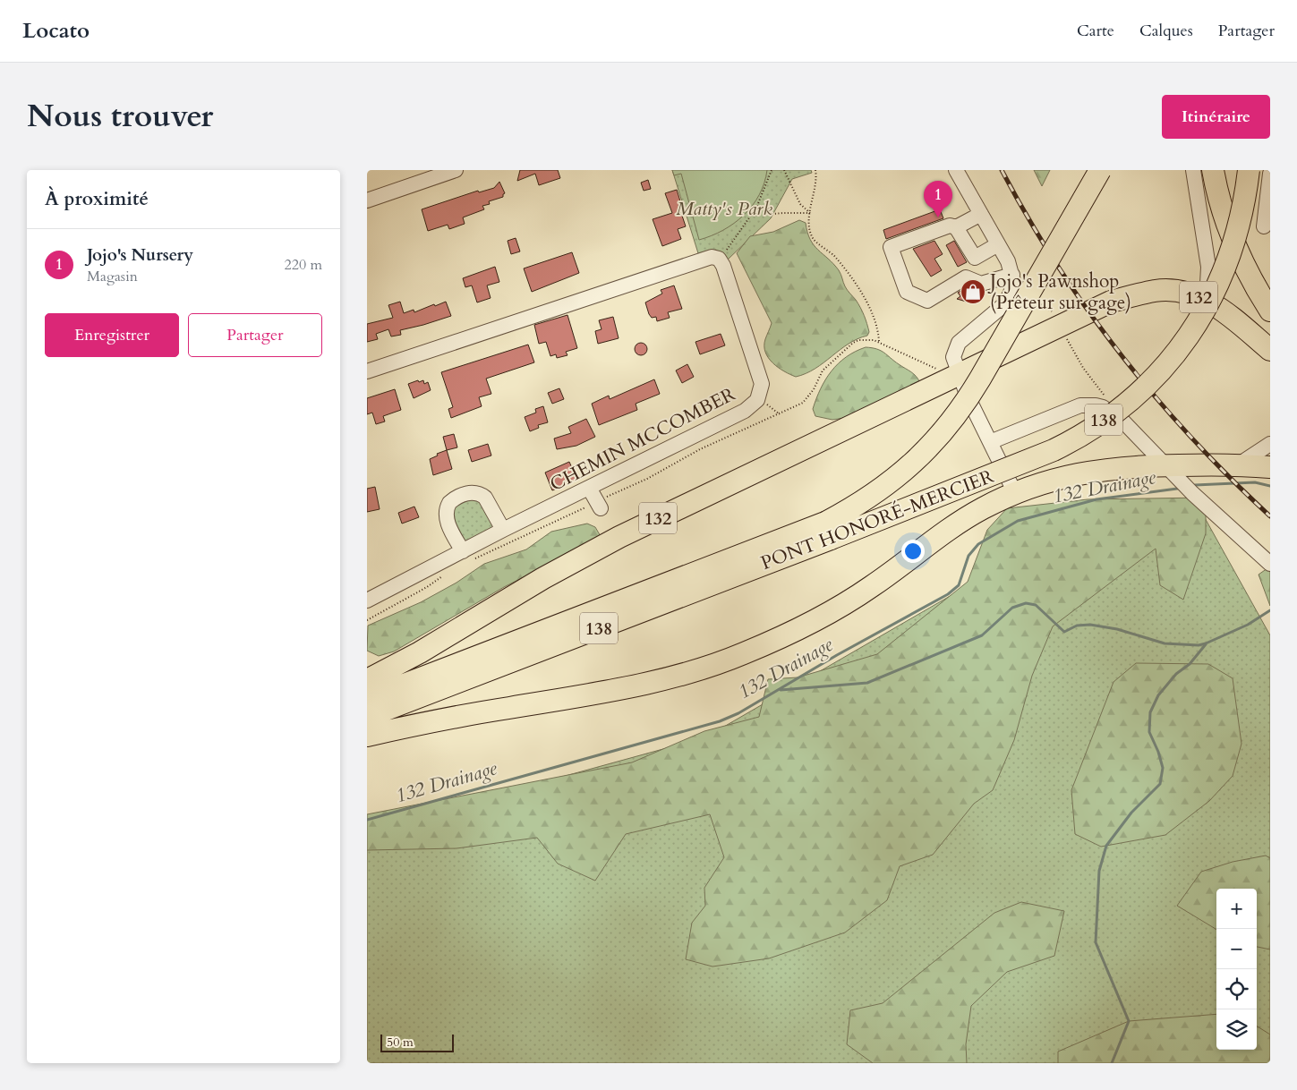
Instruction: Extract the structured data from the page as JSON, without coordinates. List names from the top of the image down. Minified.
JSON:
{"streets":{"highway":["132","138","PONT HONORÉ-MERCIER"],"street":["CHEMIN MCCOMBER"]},"water":["132 Drainage"],"parks":["Matty's Park"],"places":{"shop":["Jojo's Pawnshop (Prêteur sur gage)"]},"scale_bar":"50 m","page":{"header":"Locato","nav":["Carte","Calques","Partager"],"title":"Nous trouver","buttons":["Itinéraire",["Enregistrer","Partager"]],"heading":"À proximité","pins":"1","list":[{"mark":"1","name":"Jojo's Nursery","note":"Magasin","value":"220 m"}],"map_buttons":["+","−"],"scale":"50 m"}}
